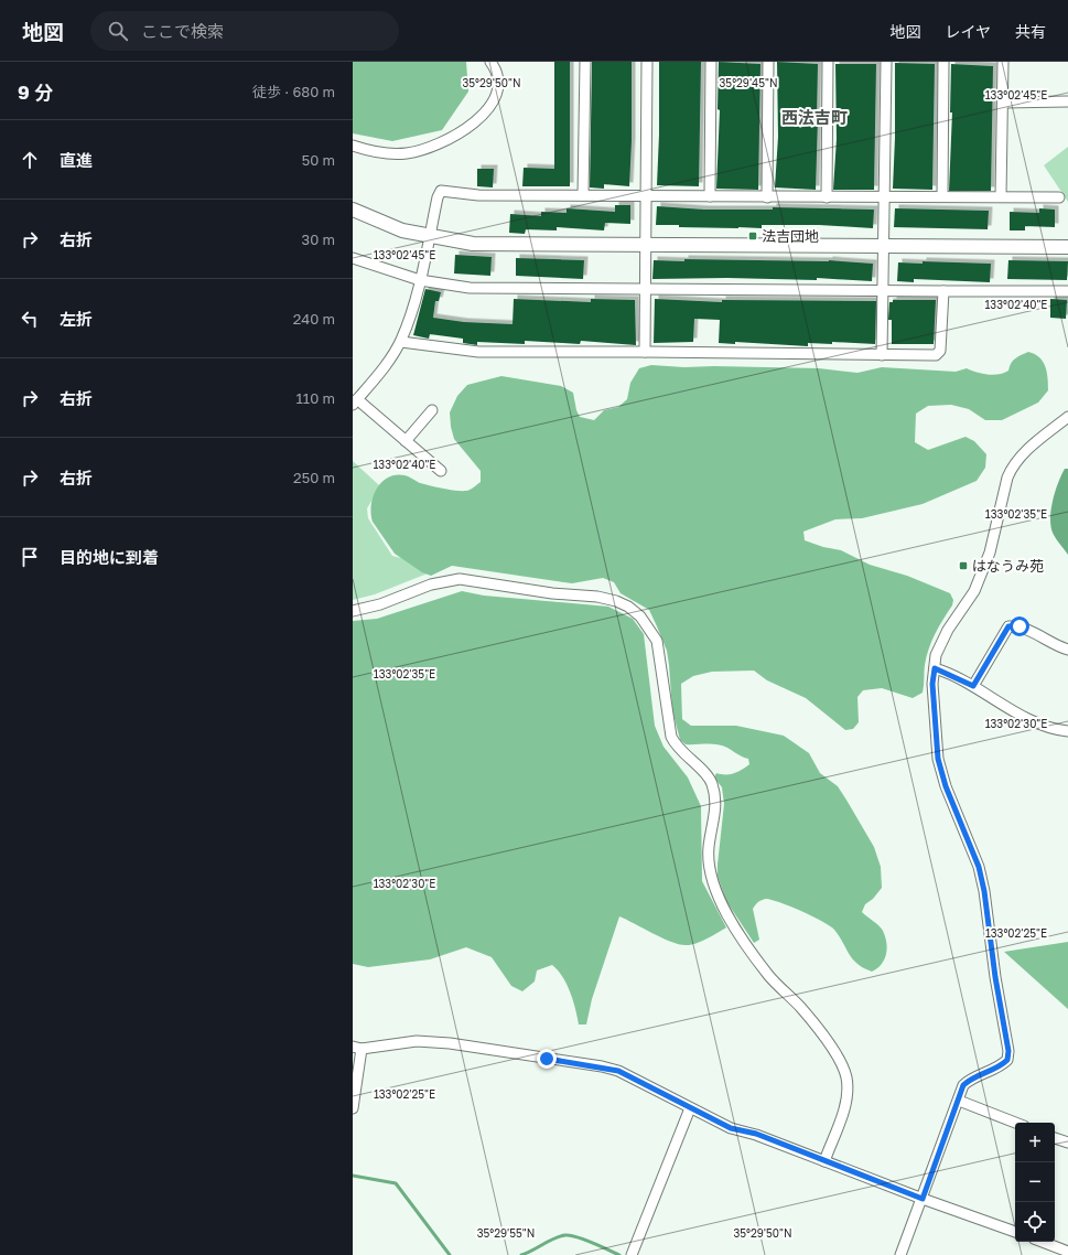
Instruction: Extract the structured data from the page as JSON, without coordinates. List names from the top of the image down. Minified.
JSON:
{"districts":["西法吉町"],"places":{"transit":["法吉団地","はなうみ苑"]},"page":{"header":"地図","search":"ここで検索","nav":["地図","レイヤ","共有"],"heading":["9 分","徒歩 · 680 m"],"list":[["直進","50 m"],["右折","30 m"],["左折","240 m"],["右折","110 m"],["右折","250 m"],"目的地に到着"],"map_buttons":["+","−"]},"coordinates":["35°29'50\"N","35°29'45\"N","133°02'45\"E","133°02'40\"E","133°02'35\"E","133°02'30\"E","133°02'25\"E","35°29'55\"N"]}
